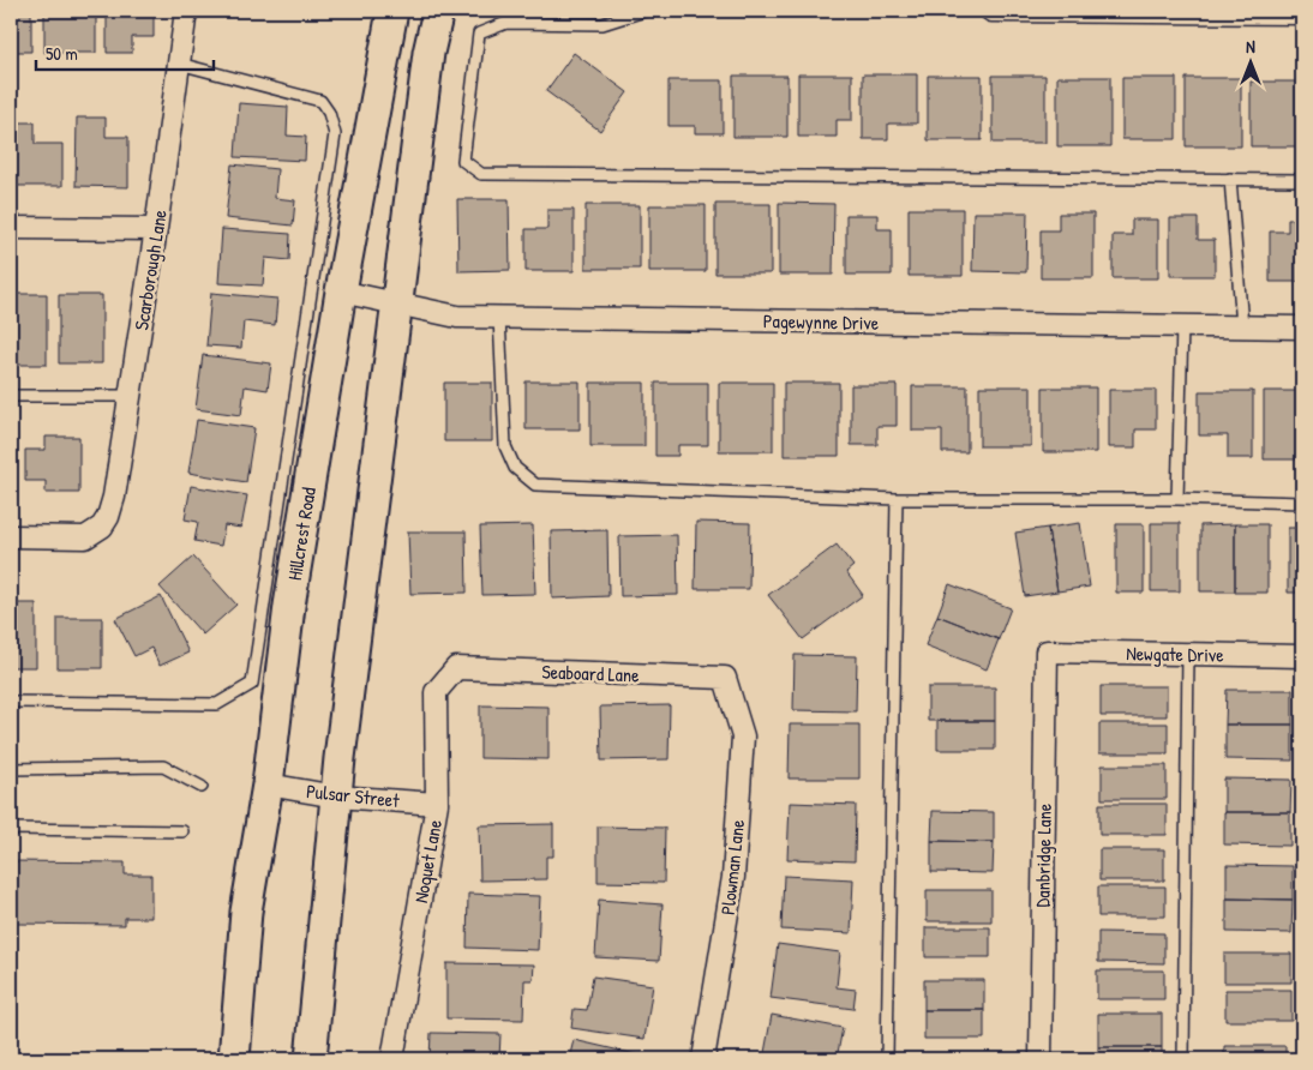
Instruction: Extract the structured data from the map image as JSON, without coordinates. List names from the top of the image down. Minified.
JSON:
{"streets":{"main road":["Hillcrest Road"],"street":["Scarborough Lane","Pagewynne Drive","Newgate Drive","Seaboard Lane","Pulsar Street","Danbridge Lane","Noquet Lane","Plowman Lane"]},"crossings":[["Pagewynne Drive","Hillcrest Road"],["Hillcrest Road","Pulsar Street"],["Newgate Drive","Danbridge Lane"],["Seaboard Lane","Noquet Lane"],["Seaboard Lane","Plowman Lane"],["Pulsar Street","Noquet Lane"]],"scale_bar":"50 m","north":"top"}
